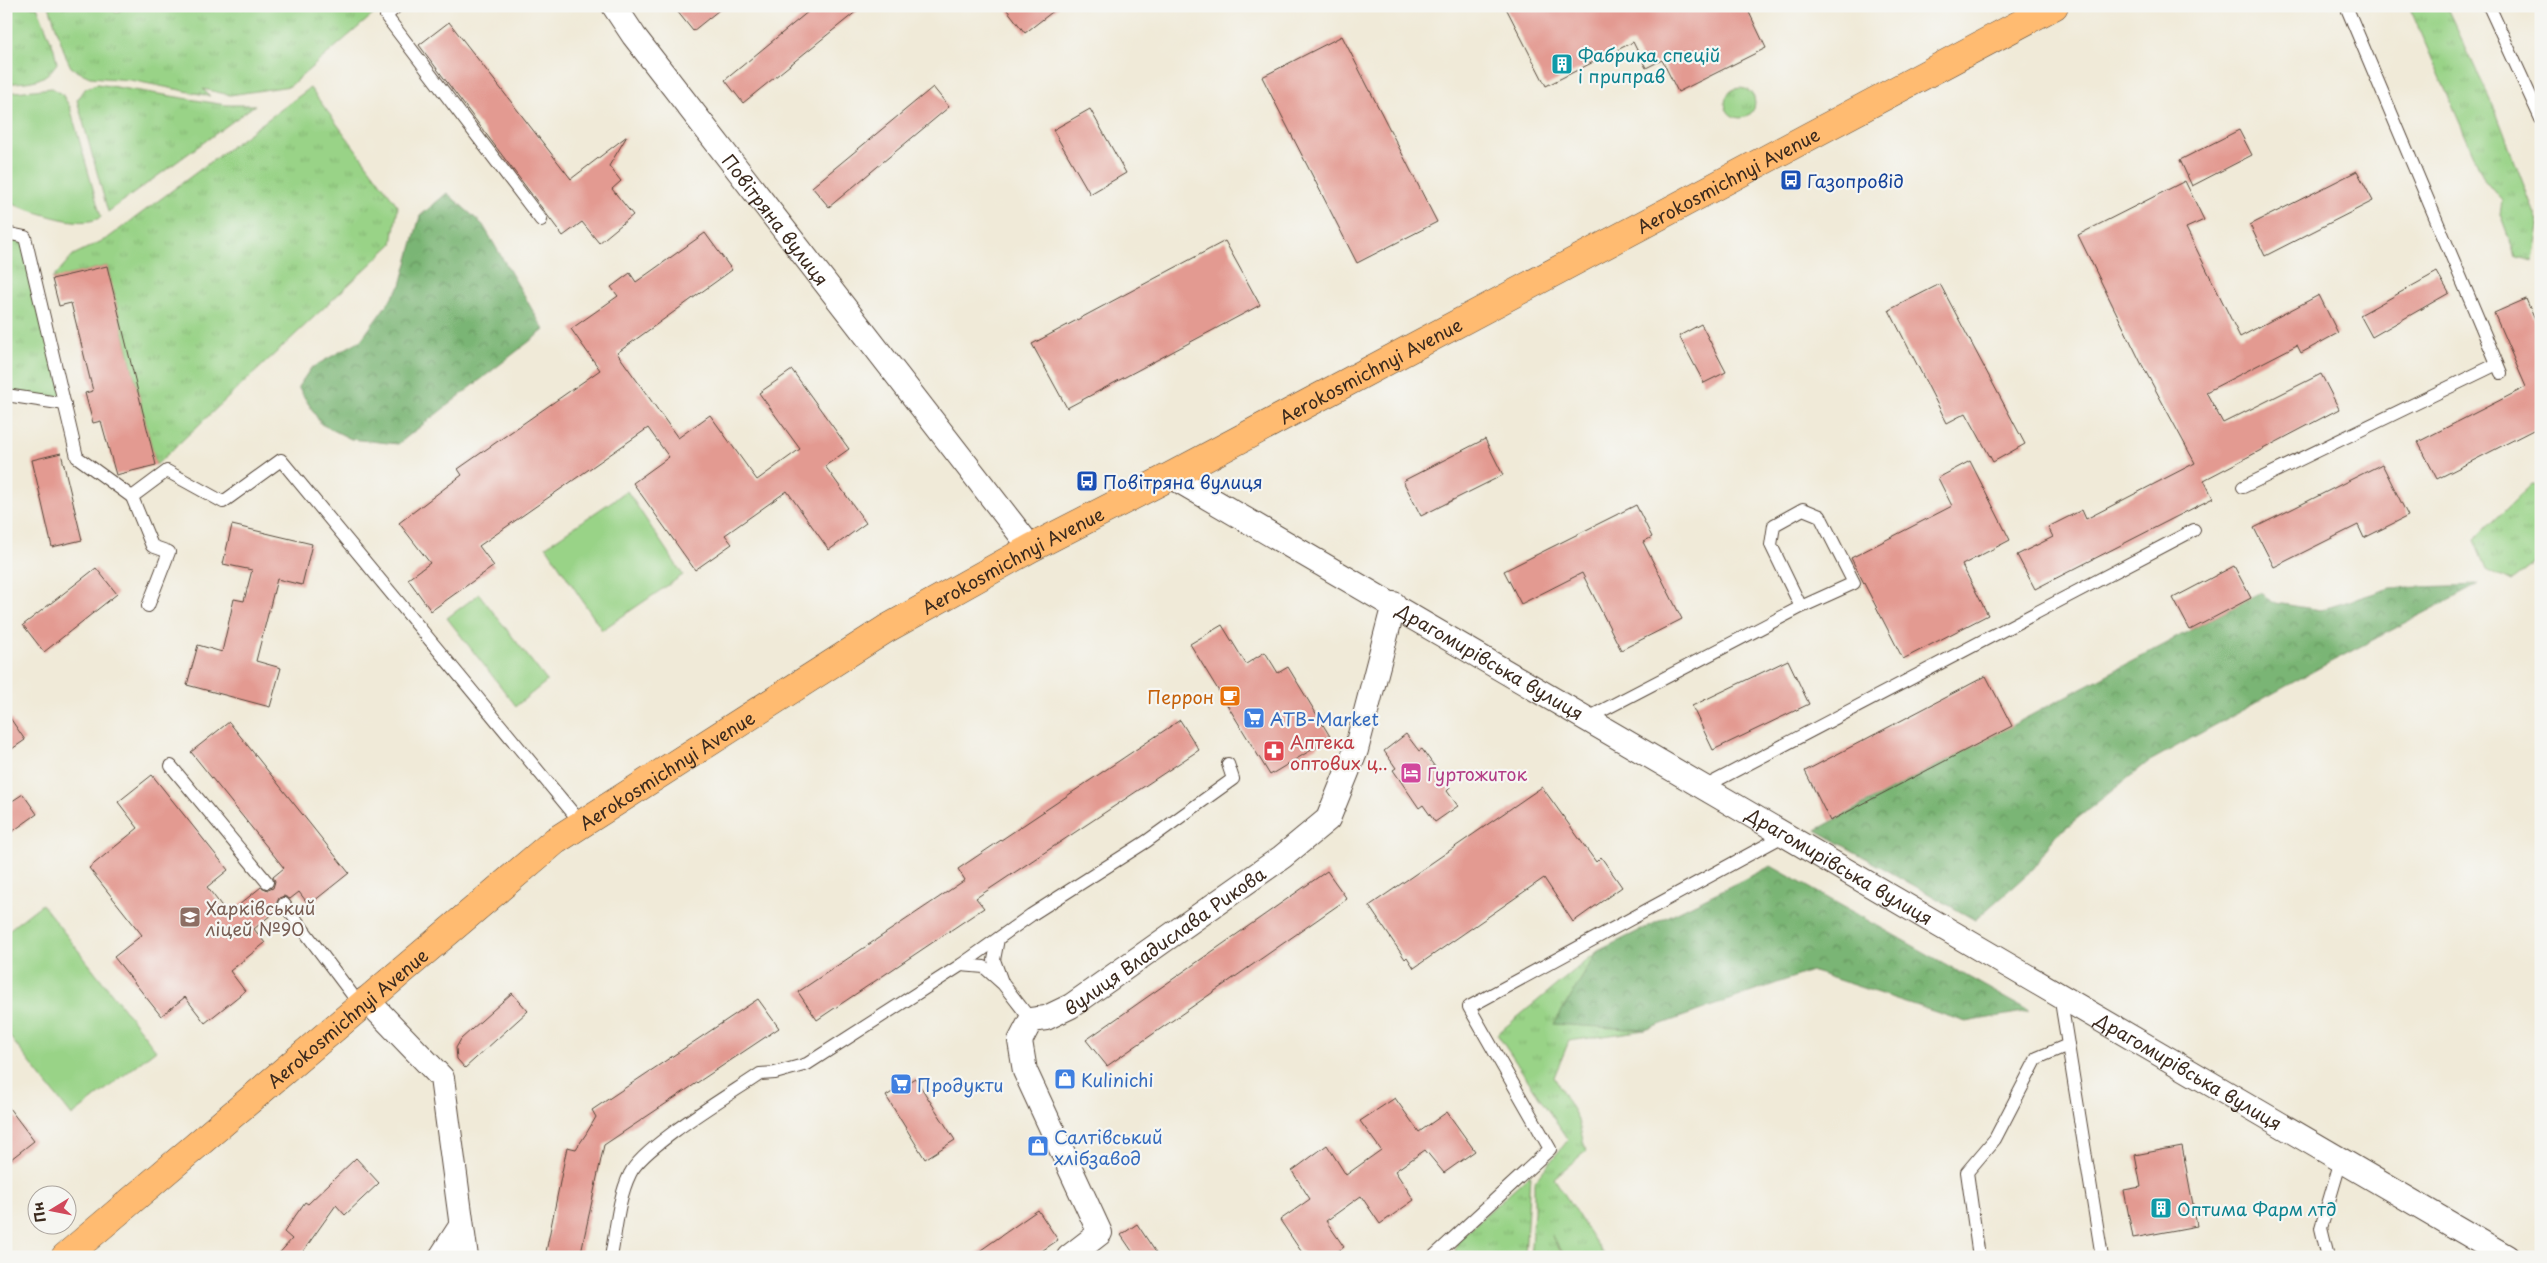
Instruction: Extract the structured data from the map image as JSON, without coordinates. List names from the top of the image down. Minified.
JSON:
{"streets":{"highway":["Aerokosmichnyi Avenue"],"street":["Повітряна вулиця","Драгомирівська вулиця","вулиця Владислава Рикова"]},"crossings":[["Aerokosmichnyi Avenue","Повітряна вулиця"],["Aerokosmichnyi Avenue","Драгомирівська вулиця"],["Драгомирівська вулиця","вулиця Владислава Рикова"]],"places":{"building":["Фабрика спецій і приправ","Оптима Фарм лтд"],"bus stop":["Газопровiд","Повітряна вулиця"],"cafe":["Перрон"],"supermarket":["ATB-Market","Продукти"],"pharmacy":["Аптека оптових ц‥"],"hotel":["Гуртожиток"],"school or university":["Харківський ліцей №90"],"shop":["Kulinichi","Салтівський хлібзавод"]},"north":"left"}
